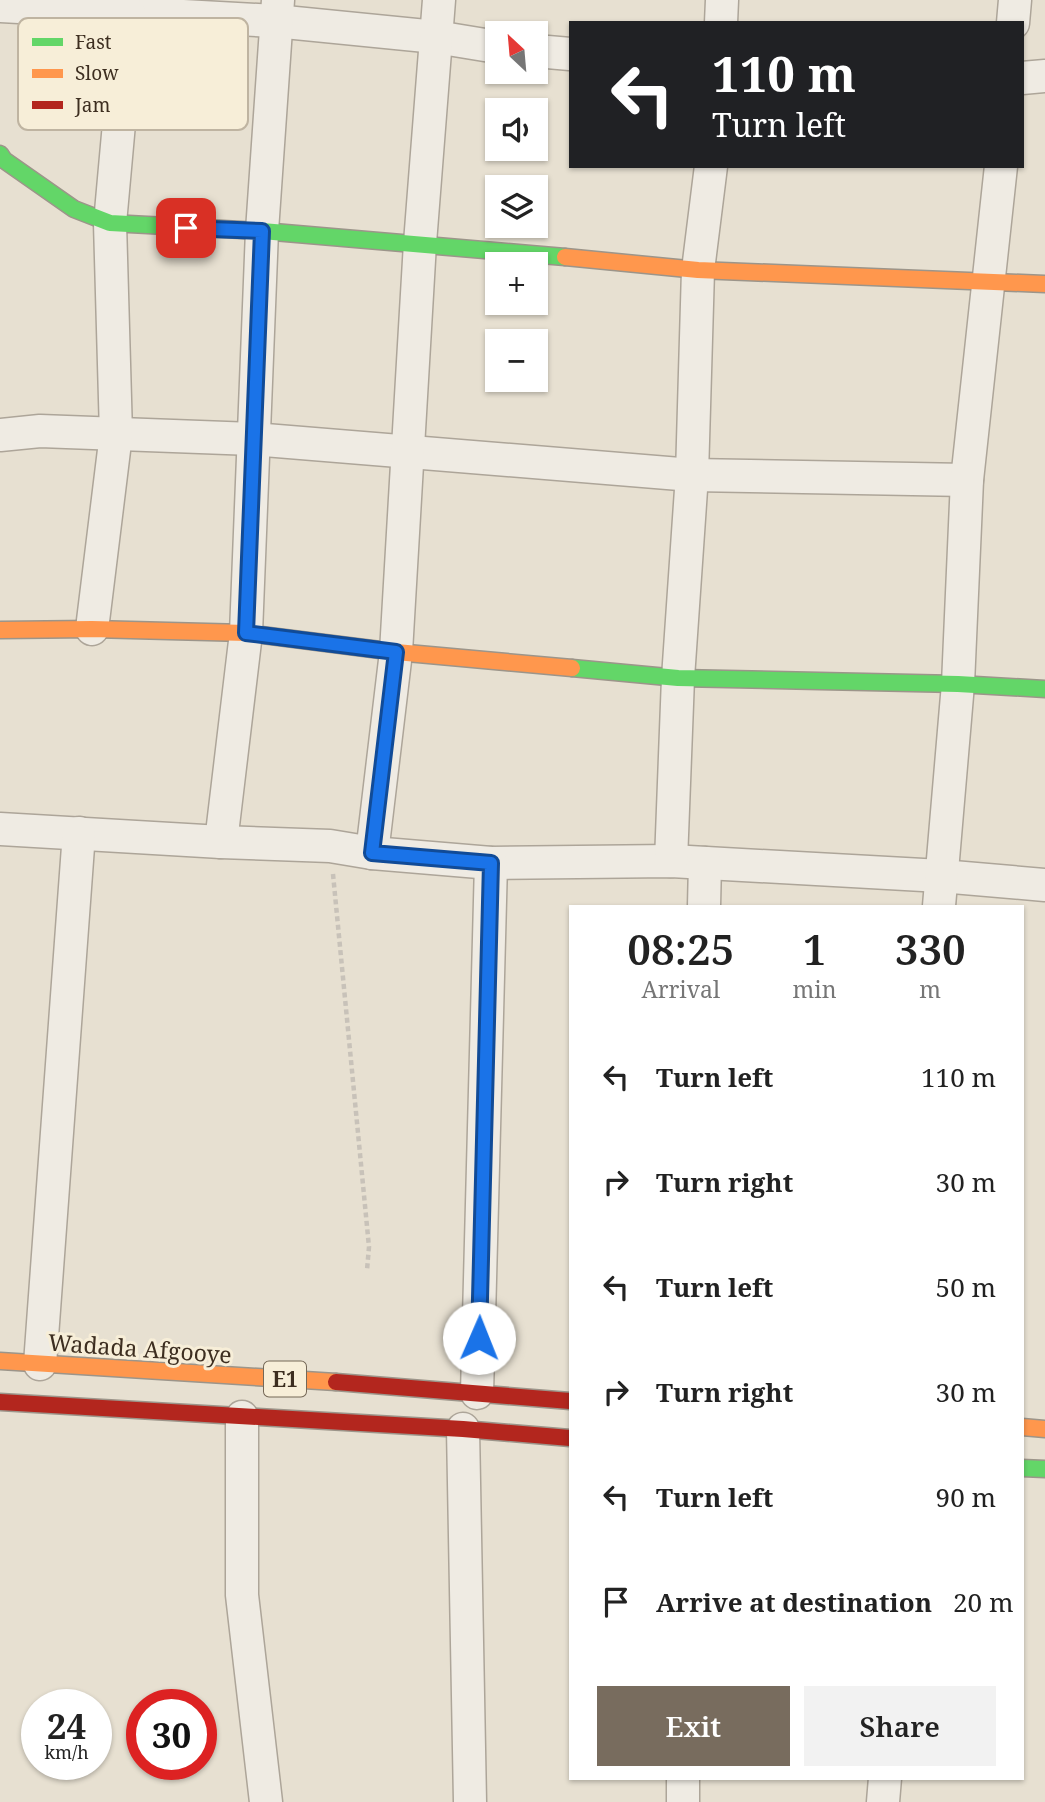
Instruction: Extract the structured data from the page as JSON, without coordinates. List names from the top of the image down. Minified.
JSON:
{"streets":{"main road":["Wadada Afgooye","E1"]},"legend":["Fast","Slow","Jam"],"north":"top left","page":{"map_buttons":["+","−"],"turn":["110 m","Turn left"],"eta":["08:25","Arrival","1","min","330","m"],"list":[{"name":"Turn left","value":"110 m"},{"name":"Turn right","value":"30 m"},{"name":"Turn left","value":"50 m"},{"name":"Turn right","value":"30 m"},{"name":"Turn left","value":"90 m"},{"name":"Arrive at destination","value":"20 m"}],"buttons":["Exit","Share"],"speed":"24 km/h","limit":"30"}}
